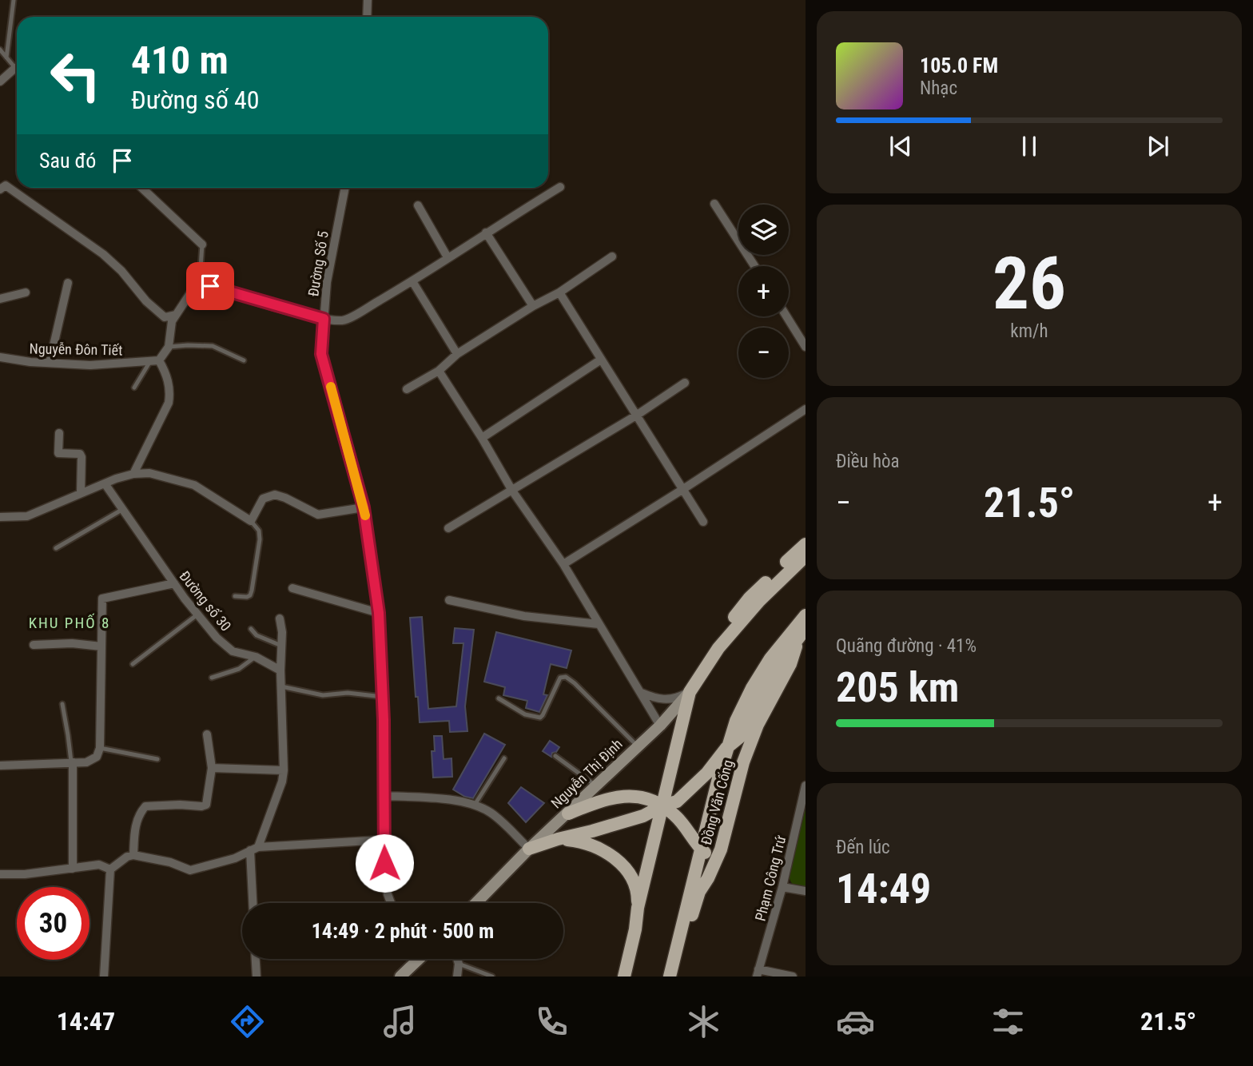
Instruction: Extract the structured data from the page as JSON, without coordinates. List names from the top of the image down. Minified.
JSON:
{"streets":{"main road":["Nguyễn Thị Định","Đồng Văn Cống"],"street":["Đường Số 5","Nguyễn Đôn Tiết","Đường số 30","Phạm Công Trứ"]},"districts":["KHU PHỐ 8"],"page":{"turn":["410 m","Đường số 40"],"song":["105.0 FM","Nhạc"],"then":"Sau đó","map_buttons":["+","−"],"tile":[["26","km/h"],"Điều hòa",["Quãng đường · 41%","205 km"],["Đến lúc","14:49"]],"heat":["−","21.5°","+"],"limit":"30","trip":"14:49 · 2 phút · 500 m","tabs":["14:47","21.5°"]}}
